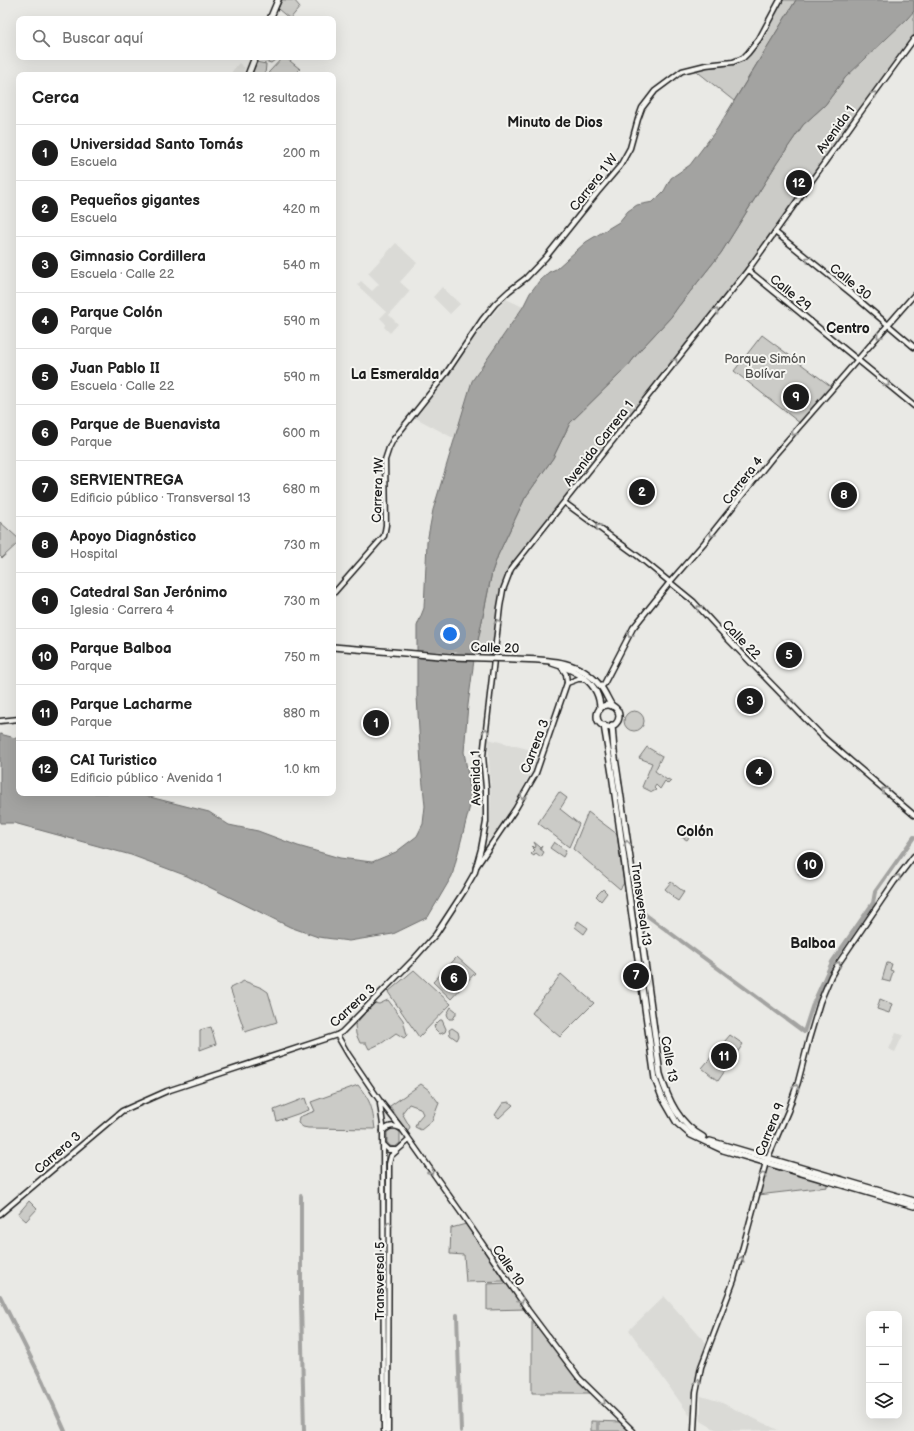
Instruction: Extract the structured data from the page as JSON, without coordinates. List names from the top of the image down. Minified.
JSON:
{"streets":{"main road":["Calle 20","Transversal 13","Calle 13"],"street":["Avenida 1","Carrera 1 W","Calle 30","Calle 29","Avenida Carrera 1","Carrera 4","Carrera 1W","Calle 22","Carrera 3","Carrera 9","Calle 10","Transversal 5"]},"crossings":[["Avenida 1","Calle 30"],["Avenida 1","Avenida Carrera 1"],["Avenida 1","Carrera 3"],["Carrera 1 W","Carrera 1W"],["Calle 30","Avenida Carrera 1"],["Calle 30","Carrera 4"],["Calle 29","Avenida Carrera 1"],["Calle 29","Carrera 4"],["Avenida Carrera 1","Calle 22"],["Carrera 4","Calle 22"],["Carrera 3","Calle 10"],["Transversal 13","Calle 13"],["Calle 13","Carrera 9"],["Calle 10","Transversal 5"]],"one_way":["Avenida 1","Calle 30","Avenida Carrera 1","Carrera 4","Calle 22","Calle 13","Carrera 9","Calle 10"],"districts":["Minuto de Dios","Centro","La Esmeralda","Colón","Balboa"],"parks":["Parque Simón Bolívar"],"page":{"search":"Buscar aquí","heading":["Cerca","12 resultados"],"list":[{"mark":"1","name":"Universidad Santo Tomás","note":"Escuela","value":"200 m"},{"mark":"2","name":"Pequeños gigantes","note":"Escuela","value":"420 m"},{"mark":"3","name":"Gimnasio Cordillera","note":"Escuela · Calle 22","value":"540 m"},{"mark":"4","name":"Parque Colón","note":"Parque","value":"590 m"},{"mark":"5","name":"Juan Pablo II","note":"Escuela · Calle 22","value":"590 m"},{"mark":"6","name":"Parque de Buenavista","note":"Parque","value":"600 m"},{"mark":"7","name":"SERVIENTREGA","note":"Edificio público · Transversal 13","value":"680 m"},{"mark":"8","name":"Apoyo Diagnóstico","note":"Hospital","value":"730 m"},{"mark":"9","name":"Catedral San Jerónimo","note":"Iglesia · Carrera 4","value":"730 m"},{"mark":"10","name":"Parque Balboa","note":"Parque","value":"750 m"},{"mark":"11","name":"Parque Lacharme","note":"Parque","value":"880 m"},{"mark":"12","name":"CAI Turistico","note":"Edificio público · Avenida 1","value":"1.0 km"}],"pins":["12","9","2","8","5","3","1","4","10","7","6","11"],"map_buttons":["+","−"]}}
